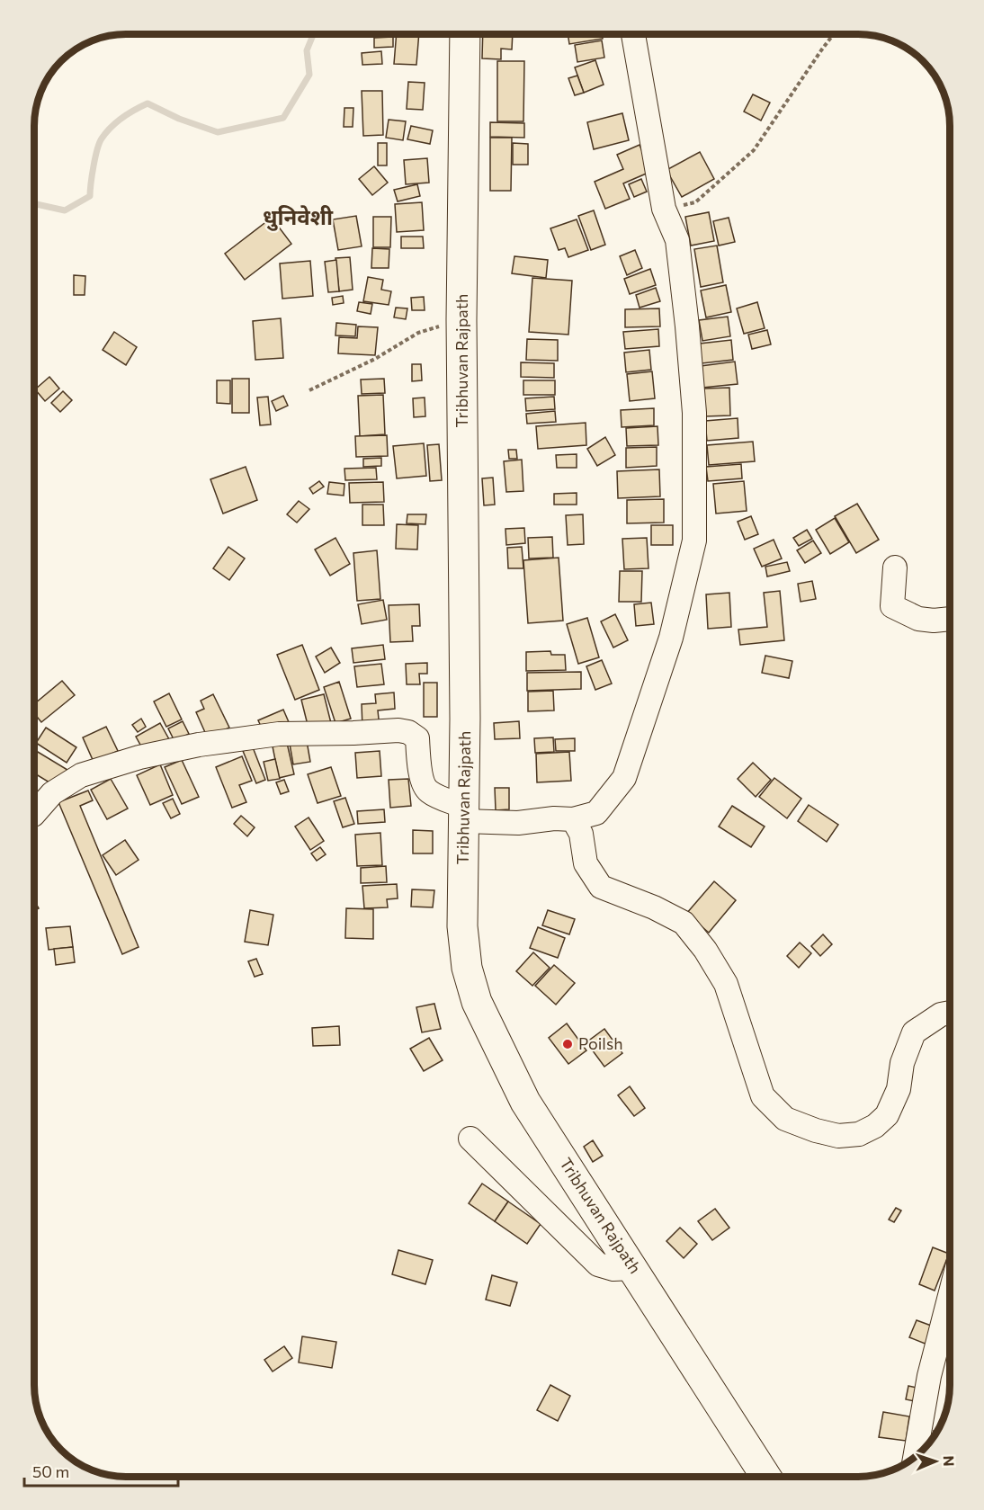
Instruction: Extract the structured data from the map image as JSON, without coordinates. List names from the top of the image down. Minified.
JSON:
{"streets":{"highway":["Tribhuvan Rajpath"]},"districts":["धुनिवेशी"],"places":["Poilsh"],"scale_bar":"50 m","north":"right"}
